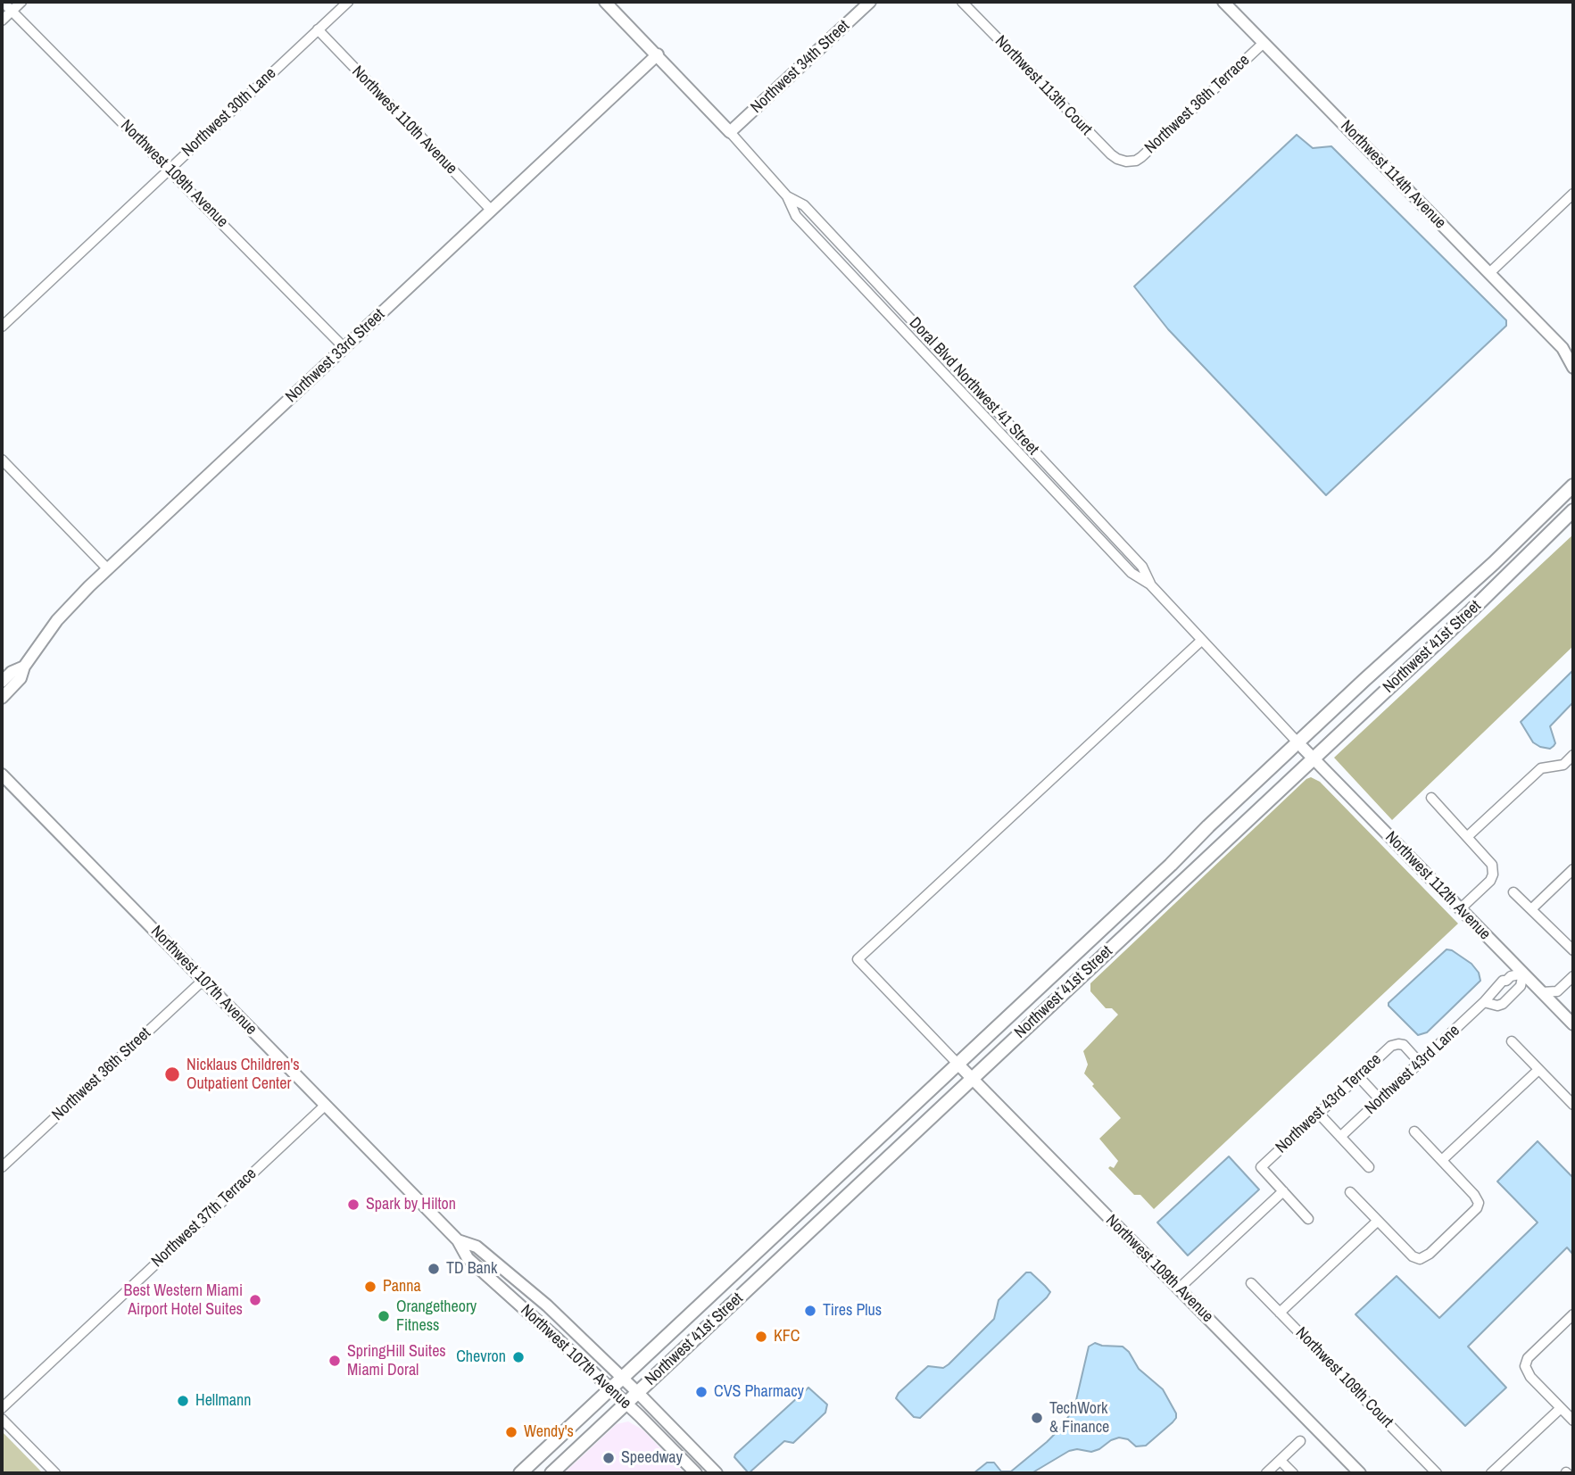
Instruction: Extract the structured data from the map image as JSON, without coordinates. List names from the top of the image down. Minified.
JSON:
{"streets":{"main road":["Northwest 41st Street"],"street":["Northwest 34th Street","Northwest 113th Court","Northwest 36th Terrace","Northwest 30th Lane","Northwest 110th Avenue","Northwest 109th Avenue","Northwest 114th Avenue","Northwest 33rd Street","Doral Blvd Northwest 41 Street","Northwest 112th Avenue","Northwest 107th Avenue","Northwest 43rd Lane","Northwest 36th Street","Northwest 43rd Terrace","Northwest 37th Terrace","Northwest 109th Court"]},"crossings":[["Northwest 34th Street","Doral Blvd Northwest 41 Street"],["Northwest 113th Court","Northwest 36th Terrace"],["Northwest 36th Terrace","Northwest 114th Avenue"],["Northwest 30th Lane","Northwest 110th Avenue"],["Northwest 30th Lane","Northwest 109th Avenue"],["Northwest 110th Avenue","Northwest 33rd Street"],["Northwest 109th Avenue","Northwest 33rd Street"],["Northwest 109th Avenue","Northwest 41st Street"],["Doral Blvd Northwest 41 Street","Northwest 41st Street"],["Doral Blvd Northwest 41 Street","Northwest 112th Avenue"],["Northwest 41st Street","Northwest 112th Avenue"],["Northwest 41st Street","Northwest 107th Avenue"],["Northwest 112th Avenue","Northwest 43rd Lane"],["Northwest 107th Avenue","Northwest 36th Street"],["Northwest 107th Avenue","Northwest 37th Terrace"],["Northwest 43rd Lane","Northwest 43rd Terrace"]],"places":["Nicklaus Children's Outpatient Center","Spark by Hilton","TD Bank","Panna","Best Western Miami Airport Hotel Suites","Tires Plus","Orangetheory Fitness","KFC","Chevron","SpringHill Suites Miami Doral","CVS Pharmacy","Hellmann","TechWork & Finance","Wendy's","Speedway"]}
